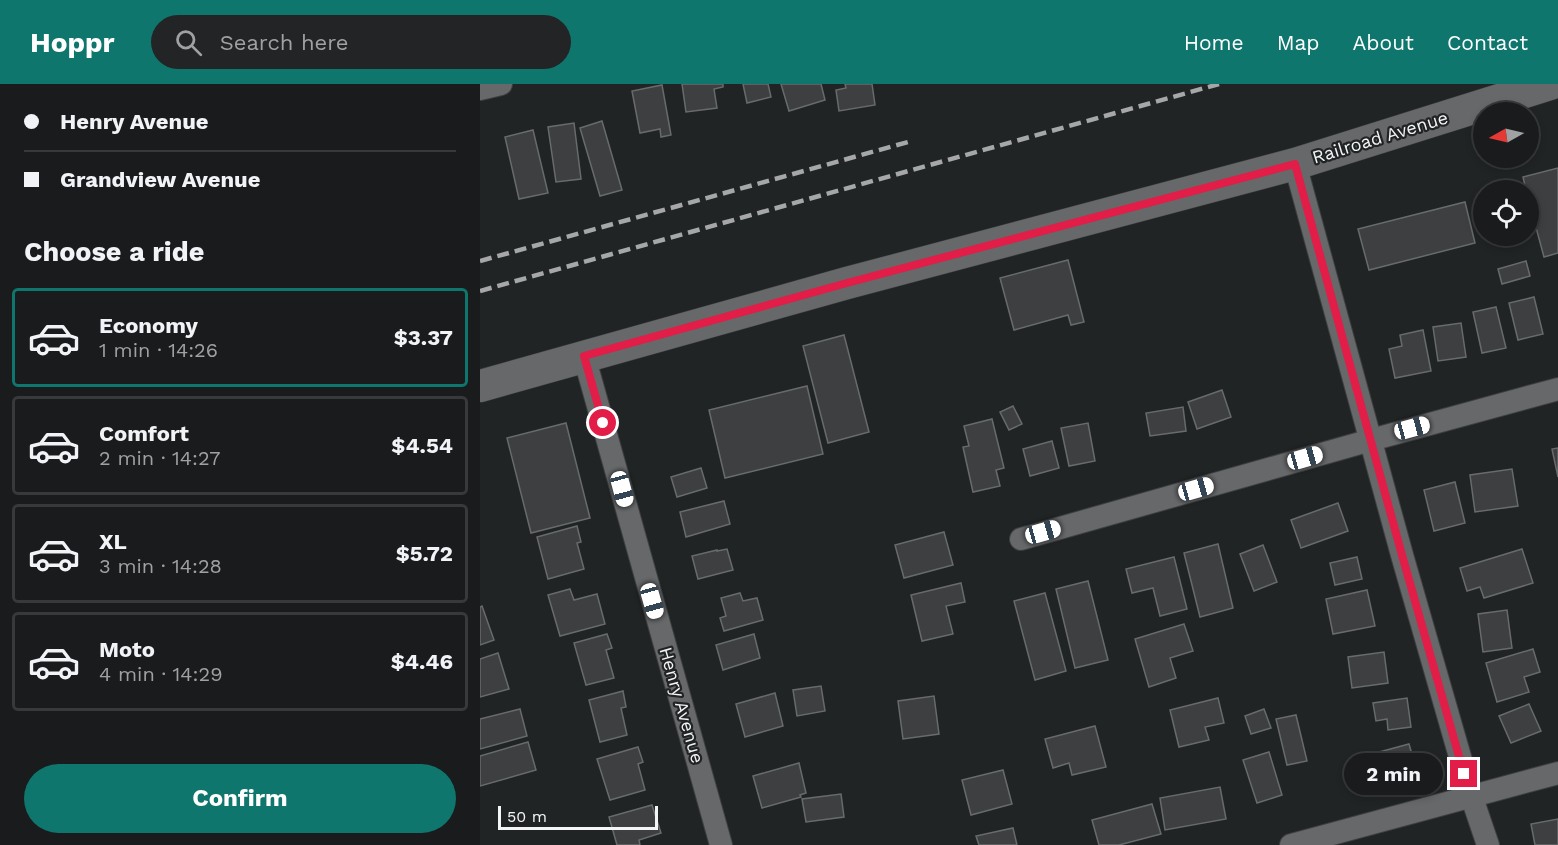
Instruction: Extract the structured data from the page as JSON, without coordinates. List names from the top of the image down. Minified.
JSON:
{"streets":{"main road":["Railroad Avenue"],"street":["Henry Avenue"]},"crossings":[["Railroad Avenue","Henry Avenue"]],"scale_bar":"50 m","north":"left","page":{"header":"Hoppr","search":"Search here","nav":["Home","Map","About","Contact"],"banner":["Henry Avenue","Grandview Avenue"],"heading":"Choose a ride","list":[{"name":"Economy","note":"1 min · 14:26","value":"$3.37"},{"name":"Comfort","note":"2 min · 14:27","value":"$4.54"},{"name":"XL","note":"3 min · 14:28","value":"$5.72"},{"name":"Moto","note":"4 min · 14:29","value":"$4.46"}],"buttons":"Confirm","bubble":"2 min","scale":"50 m"}}
